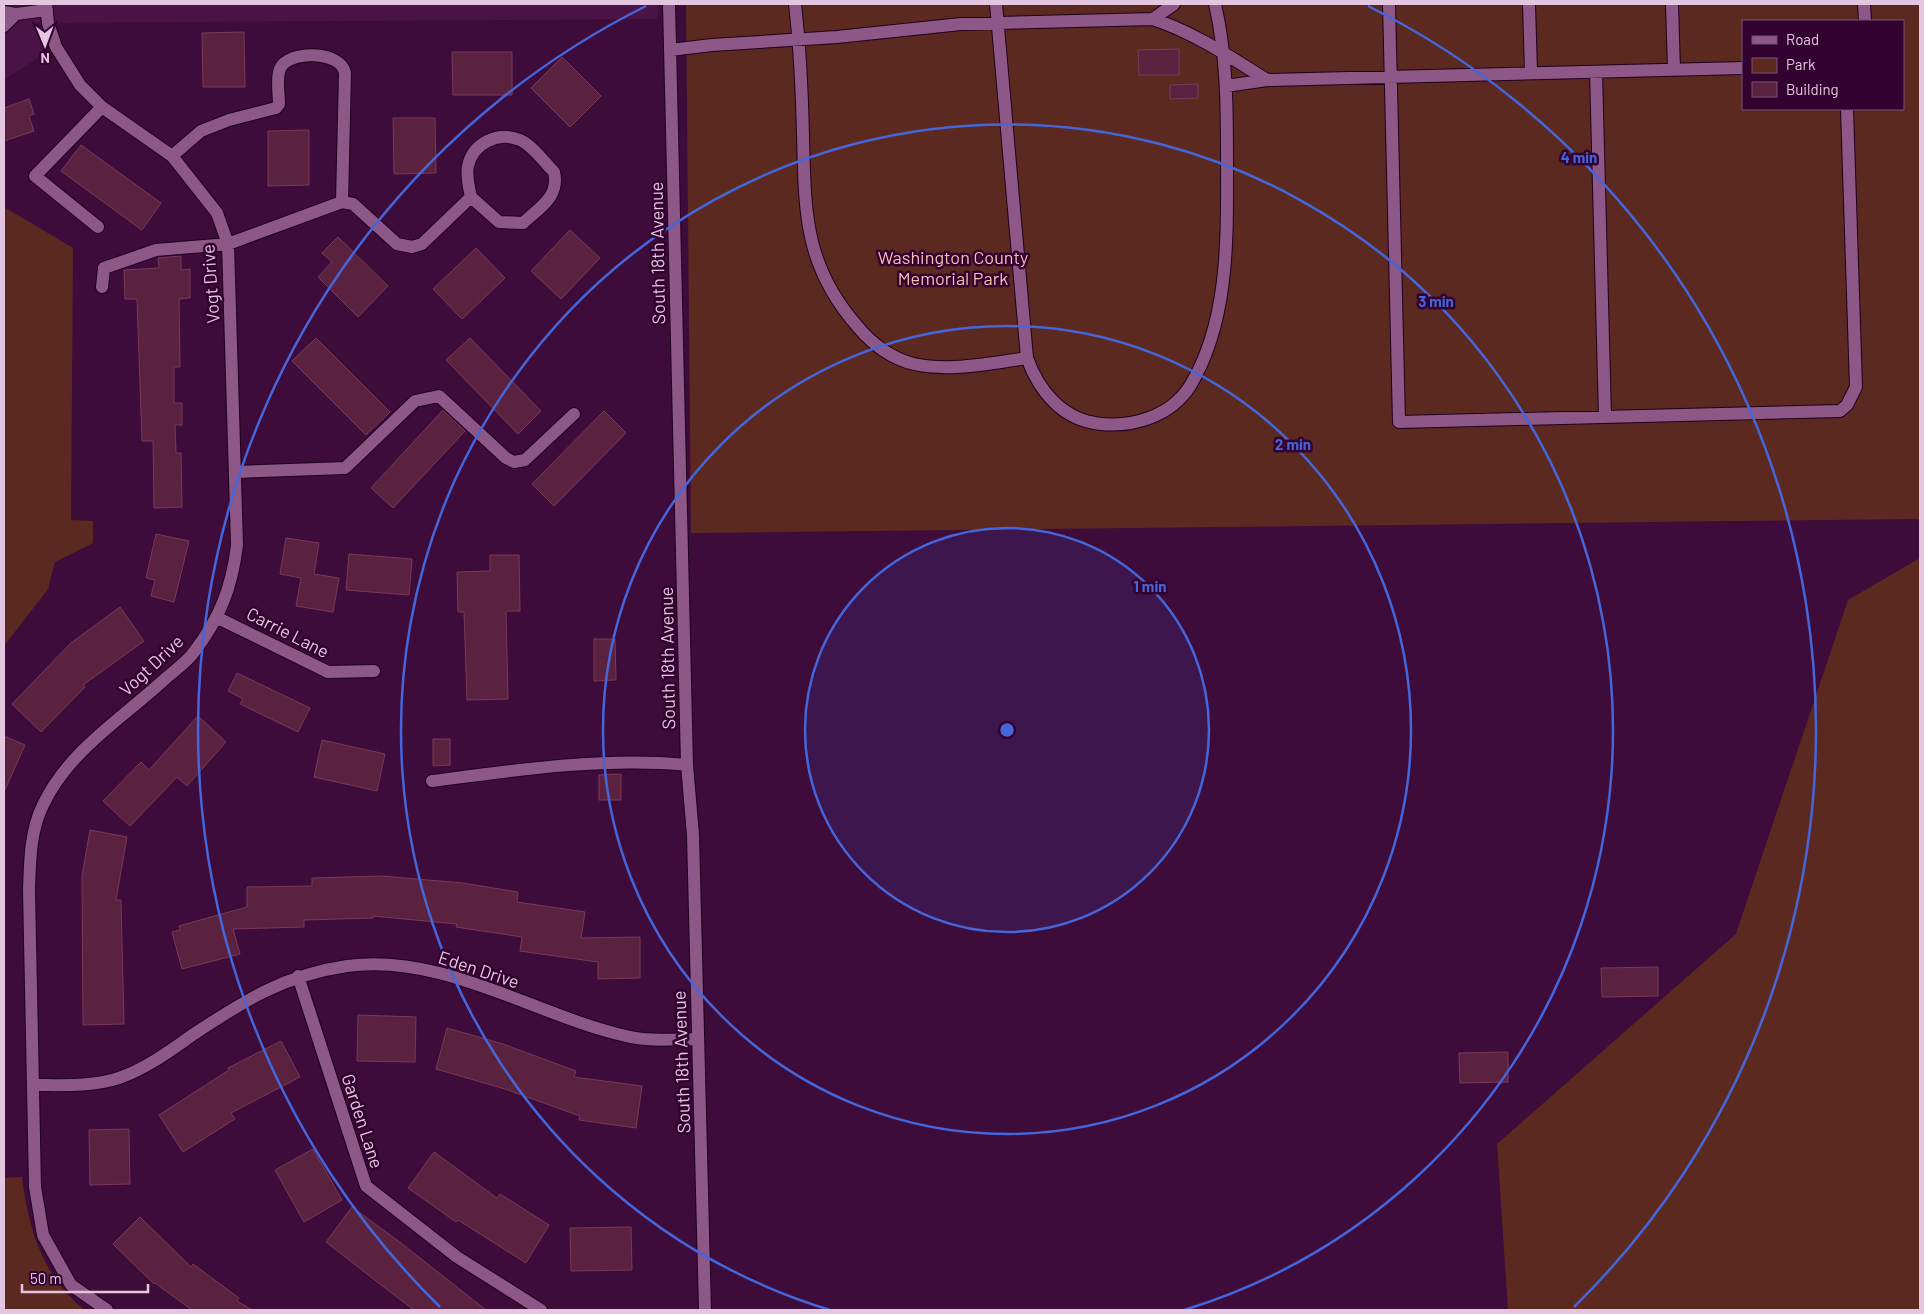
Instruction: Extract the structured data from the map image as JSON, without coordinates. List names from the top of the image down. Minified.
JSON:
{"streets":{"street":["South 18th Avenue","Vogt Drive","Carrie Lane","Eden Drive","Garden Lane"]},"crossings":[["South 18th Avenue","Eden Drive"],["Vogt Drive","Carrie Lane"],["Vogt Drive","Eden Drive"],["Eden Drive","Garden Lane"]],"parks":["Washington County Memorial Park"],"legend":["Road","Park","Building"],"scale_bar":"50 m","north":"bottom","rings":["4 min","3 min","2 min","1 min"]}
